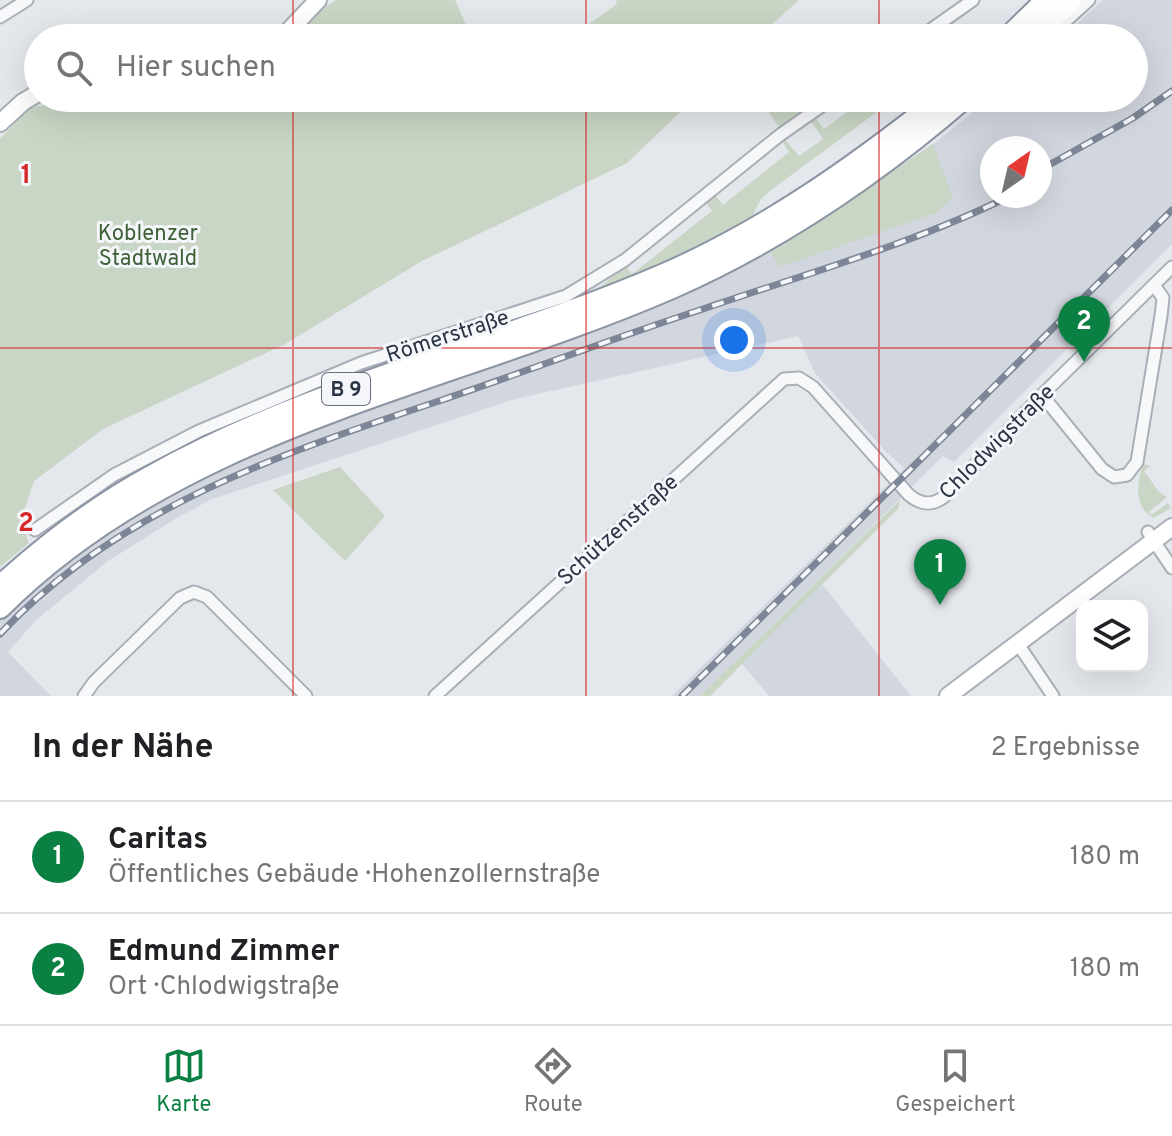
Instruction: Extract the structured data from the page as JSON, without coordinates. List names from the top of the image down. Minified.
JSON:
{"streets":{"highway":["B 9"],"street":["Römerstraße","Chlodwigstraße","Schützenstraße"]},"crossings":[["Chlodwigstraße","Schützenstraße"]],"parks":["Koblenzer Stadtwald"],"north":"top right","page":{"search":"Hier suchen","pins":["2","1"],"heading":["In der Nähe","2 Ergebnisse"],"list":[{"mark":"1","name":"Caritas","note":"Öffentliches Gebäude · Hohenzollernstraße","value":"180 m"},{"mark":"2","name":"Edmund Zimmer","note":"Ort · Chlodwigstraße","value":"180 m"}],"nav":["Karte","Route","Gespeichert"]},"grid":{"rows":["1","2"]}}
